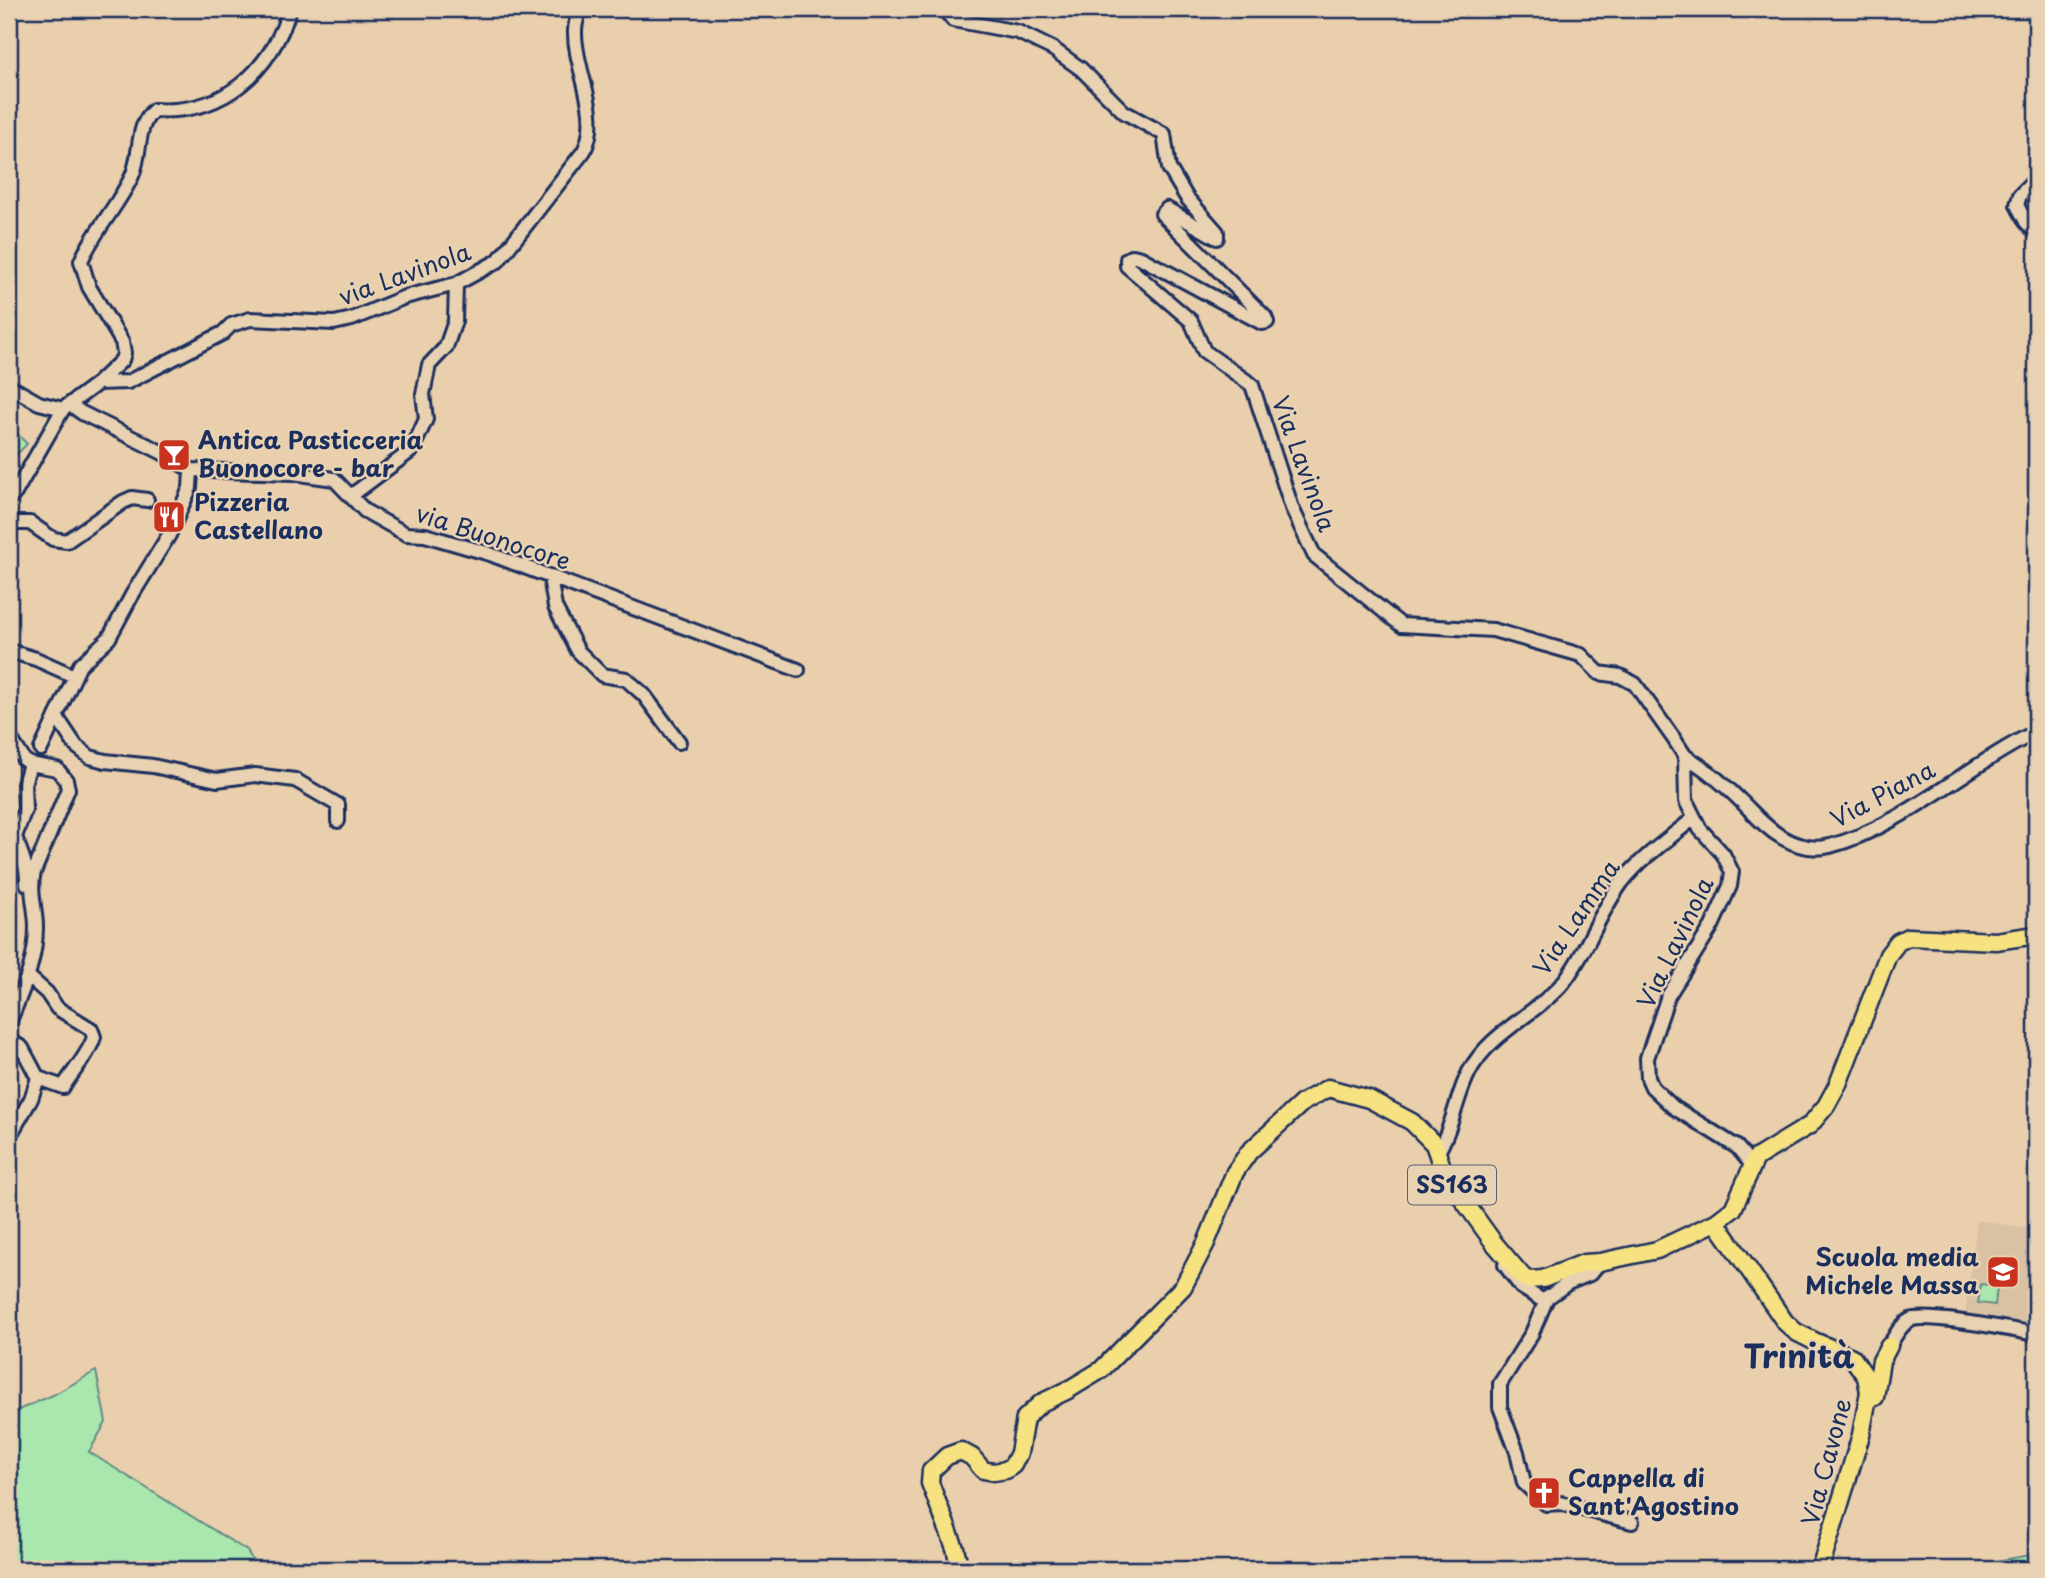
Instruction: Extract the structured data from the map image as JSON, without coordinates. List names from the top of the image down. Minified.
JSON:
{"streets":{"main road":["SS163","Via Cavone"],"street":["via Lavinola","Via Lavinola","via Buonocore","Via Piana","Via Lamma"]},"crossings":[["Via Lavinola","Via Piana"],["Via Lavinola","Via Lamma"],["Via Lavinola","SS163"],["Via Lamma","SS163"]],"districts":["Trinità"],"places":{"bar":["Antica Pasticceria Buonocore - bar"],"restaurant":["Pizzeria Castellano"],"school or university":["Scuola media Michele Massa"],"church":["Cappella di Sant'Agostino"]}}
